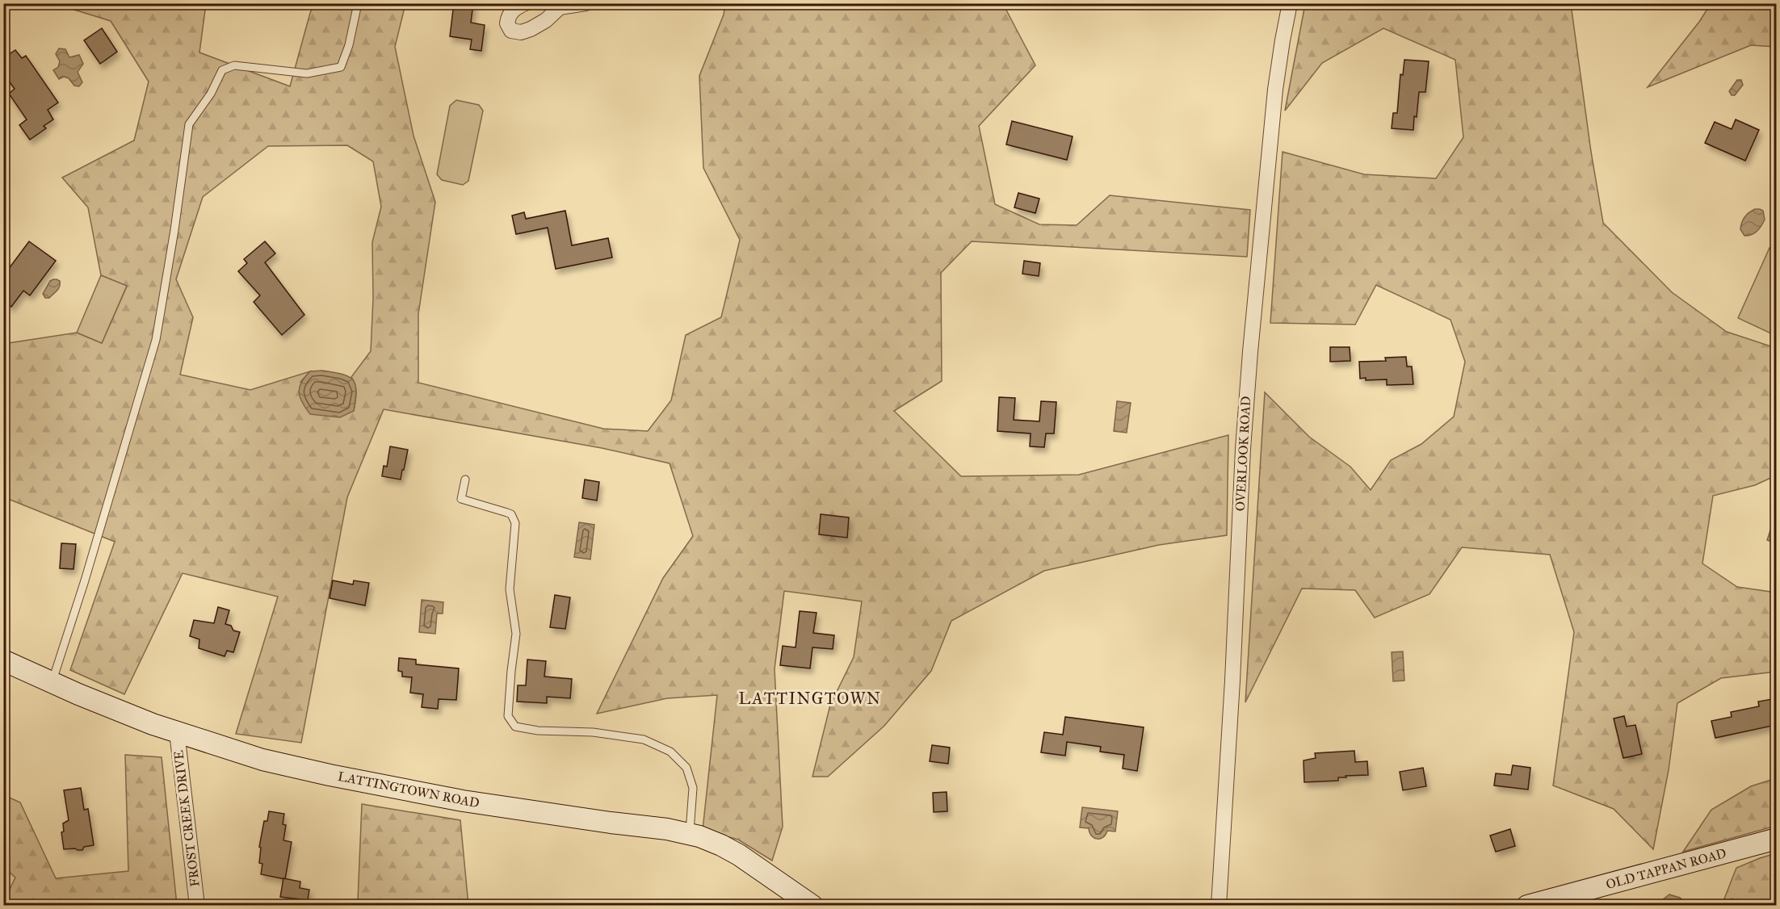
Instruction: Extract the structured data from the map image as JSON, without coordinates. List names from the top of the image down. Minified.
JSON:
{"streets":{"street":["OVERLOOK ROAD","LATTINGTOWN ROAD","FROST CREEK DRIVE","OLD TAPPAN ROAD"]},"crossings":[["LATTINGTOWN ROAD","FROST CREEK DRIVE"]],"districts":["LATTINGTOWN"]}
